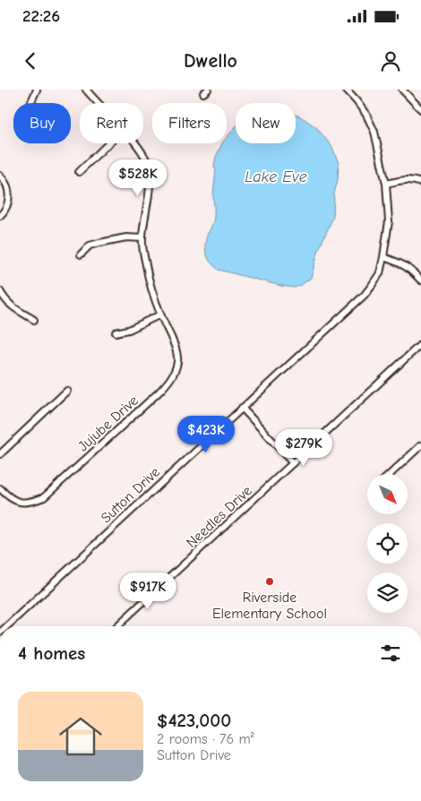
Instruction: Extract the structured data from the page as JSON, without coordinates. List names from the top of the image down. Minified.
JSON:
{"streets":{"street":["Jujube Drive","Sutton Drive","Needles Drive"]},"water":["Lake Eve"],"places":["Riverside Elementary School"],"north":"bottom right","page":{"status":"22:26","header":"Dwello","chip":["Buy","Rent","Filters","New"],"price":["$528K","$423K","$279K","$917K"],"heading":"4 homes","list":[{"name":"$423,000","note":"2 rooms · 76 m² · Sutton Drive"}]}}
